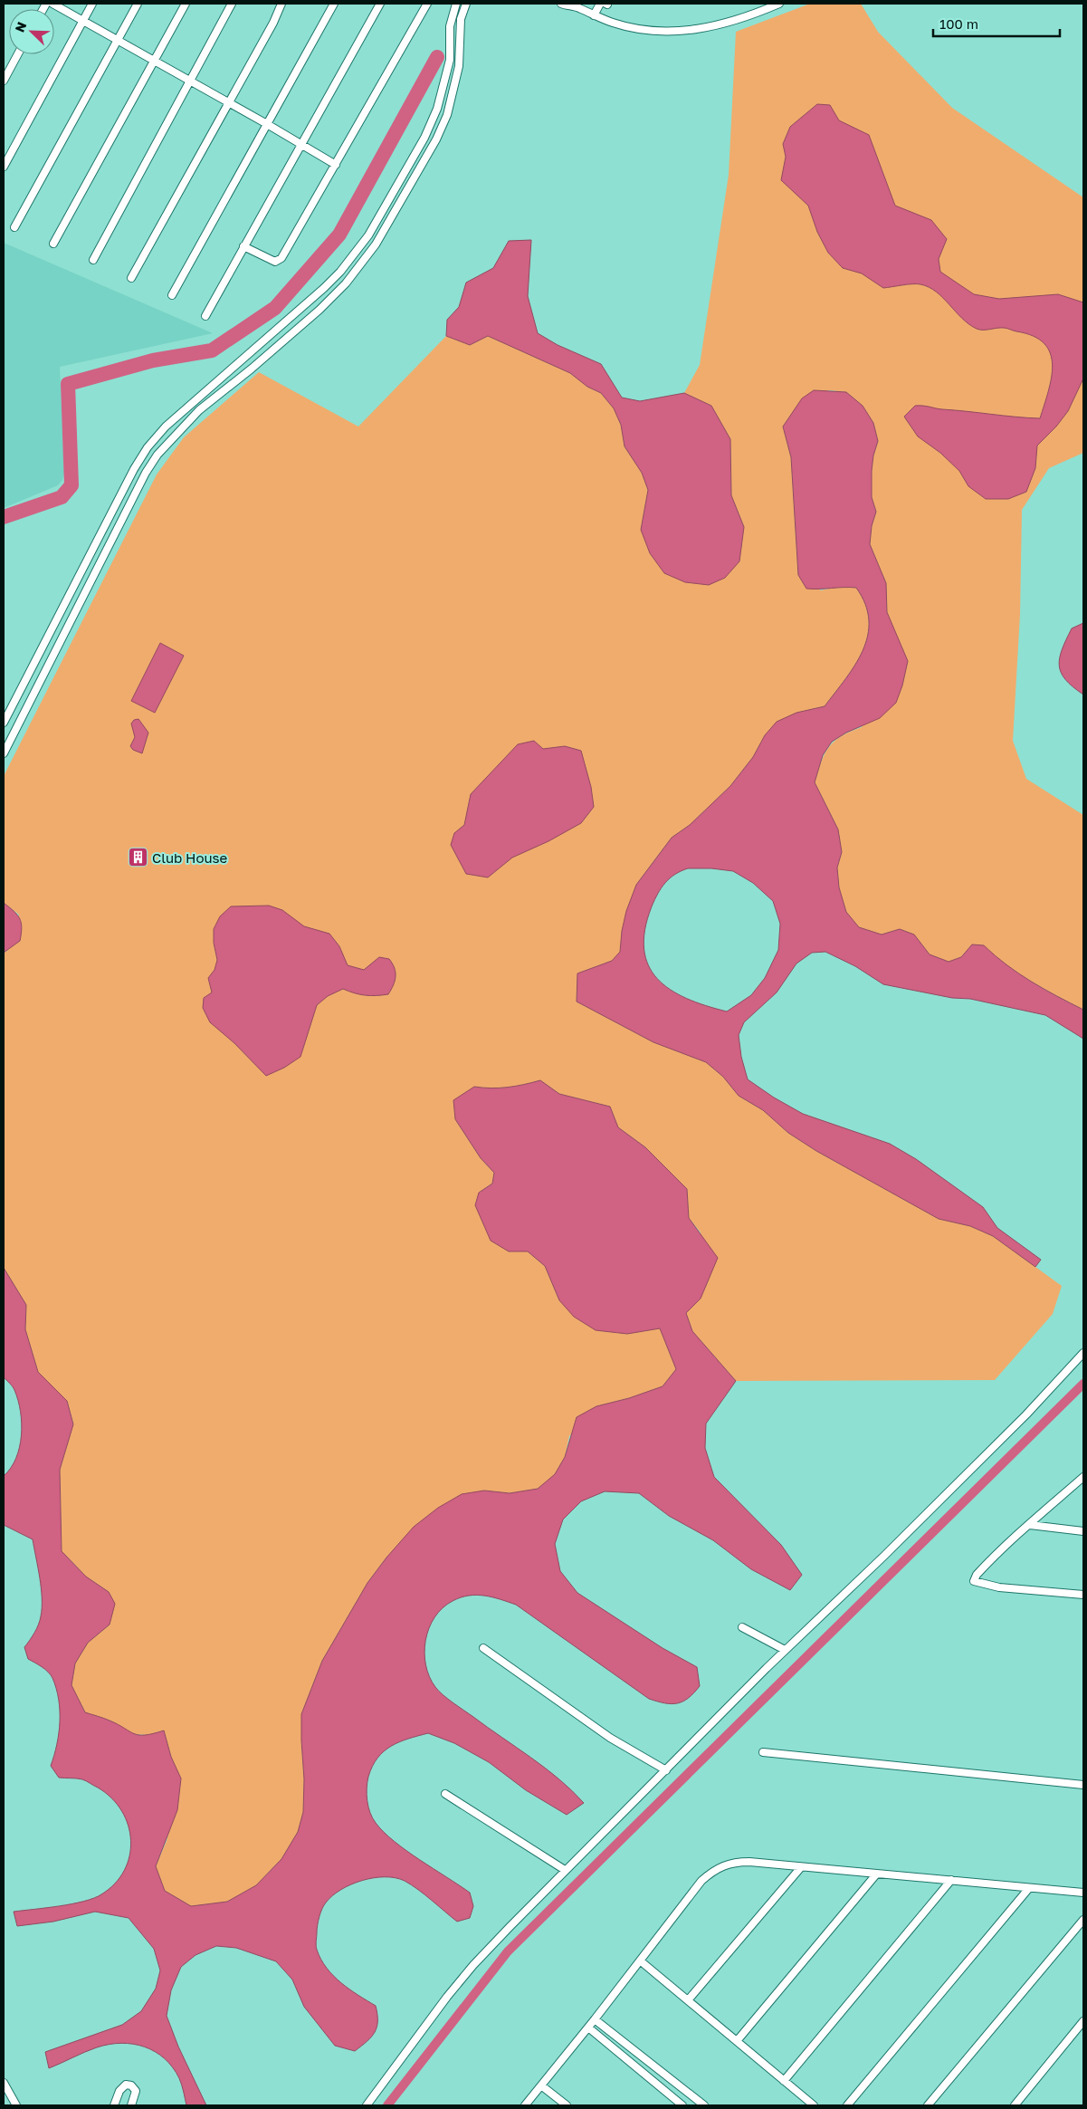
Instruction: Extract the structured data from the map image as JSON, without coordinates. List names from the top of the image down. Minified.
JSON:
{"places":{"building":["Club House"]},"scale_bar":"100 m","north":"top left"}
